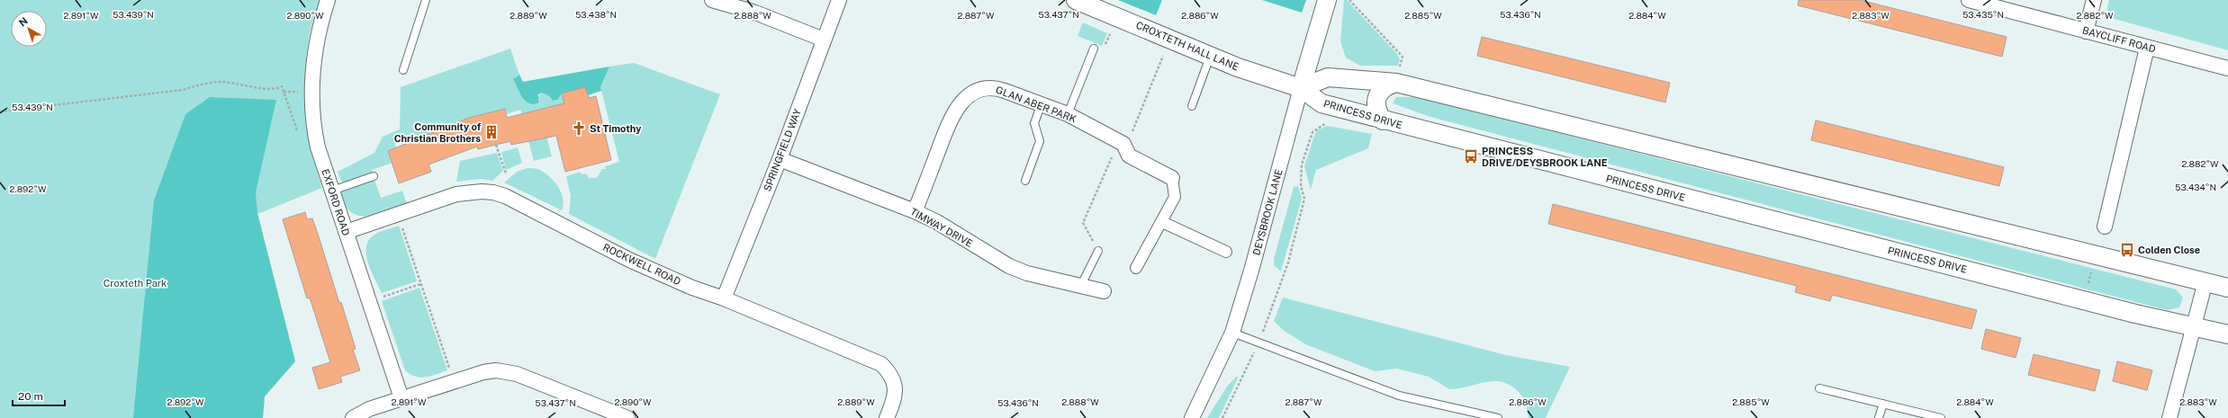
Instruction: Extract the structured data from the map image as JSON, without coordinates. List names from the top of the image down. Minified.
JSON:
{"streets":{"street":["BAYCLIFF ROAD","CROXTETH HALL LANE","GLAN ABER PARK","PRINCESS DRIVE","SPRINGFIELD WAY","EXFORD ROAD","DEYSBROOK LANE","TIMWAY DRIVE","ROCKWELL ROAD"]},"crossings":[["CROXTETH HALL LANE","PRINCESS DRIVE"],["CROXTETH HALL LANE","DEYSBROOK LANE"],["GLAN ABER PARK","TIMWAY DRIVE"],["PRINCESS DRIVE","DEYSBROOK LANE"],["SPRINGFIELD WAY","TIMWAY DRIVE"],["SPRINGFIELD WAY","ROCKWELL ROAD"],["EXFORD ROAD","ROCKWELL ROAD"]],"parks":["Croxteth Park"],"places":{"church":["St Timothy"],"building":["Community of Christian Brothers"],"bus stop":["PRINCESS DRIVE/DEYSBROOK LANE","Colden Close"]},"scale_bar":"20 m","north":"top left","coordinates":["53.439°N","53.438°N","53.437°N","53.436°N","53.435°N","2.882°W","2.886°W","2.883°W","2.891°W","2.890°W","2.889°W","2.888°W","2.887°W","2.885°W","2.884°W","53.434°N","2.892°W"]}
